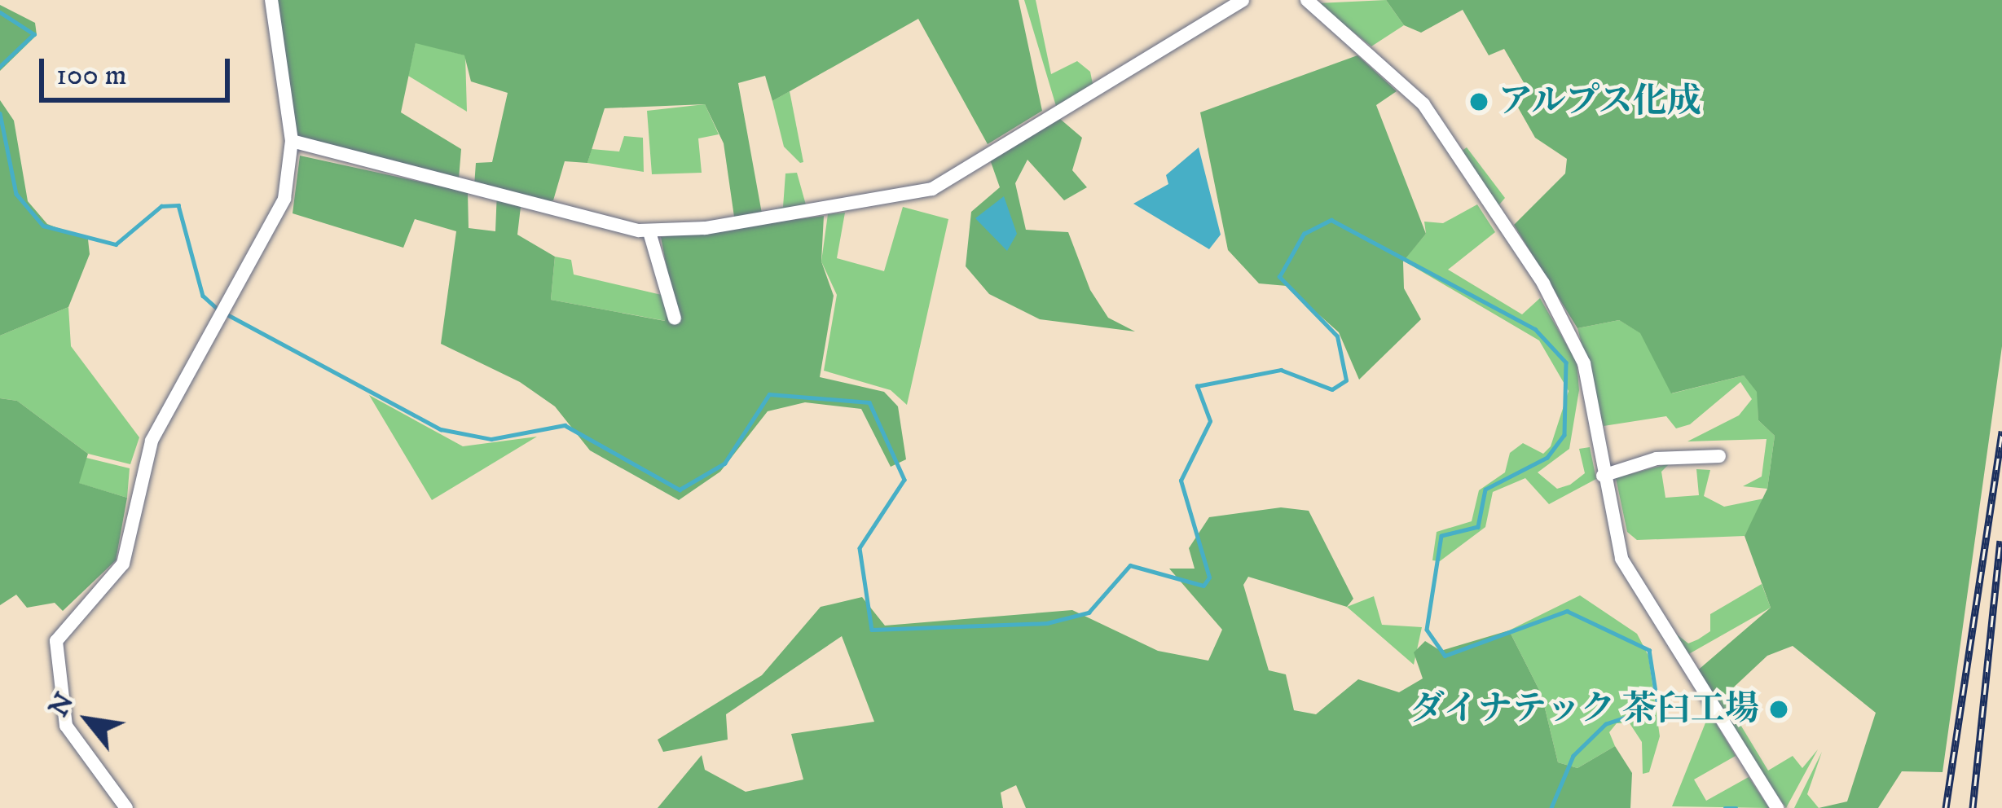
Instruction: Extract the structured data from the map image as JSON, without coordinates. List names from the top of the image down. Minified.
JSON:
{"places":["アルプス化成","ダイナテック 茶臼工場"],"scale_bar":"100 m","north":"top left"}
